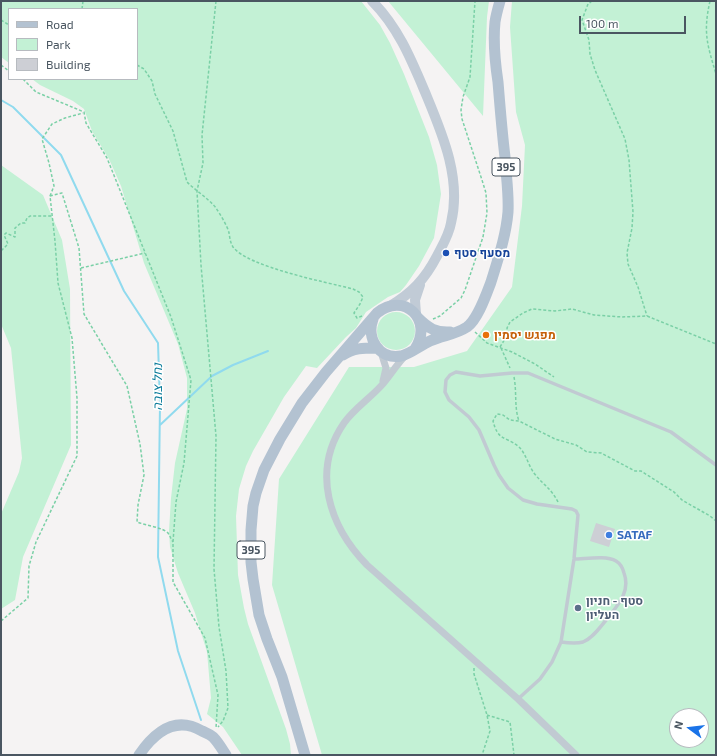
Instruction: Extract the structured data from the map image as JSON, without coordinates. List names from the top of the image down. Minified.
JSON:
{"streets":{"main road":["395"]},"water":["נחל צובה"],"places":["מסעף סטף","מפגש יסמין","SATAF","סטף - חניון העליון"],"legend":["Road","Park","Building"],"scale_bar":"100 m","north":"left"}
